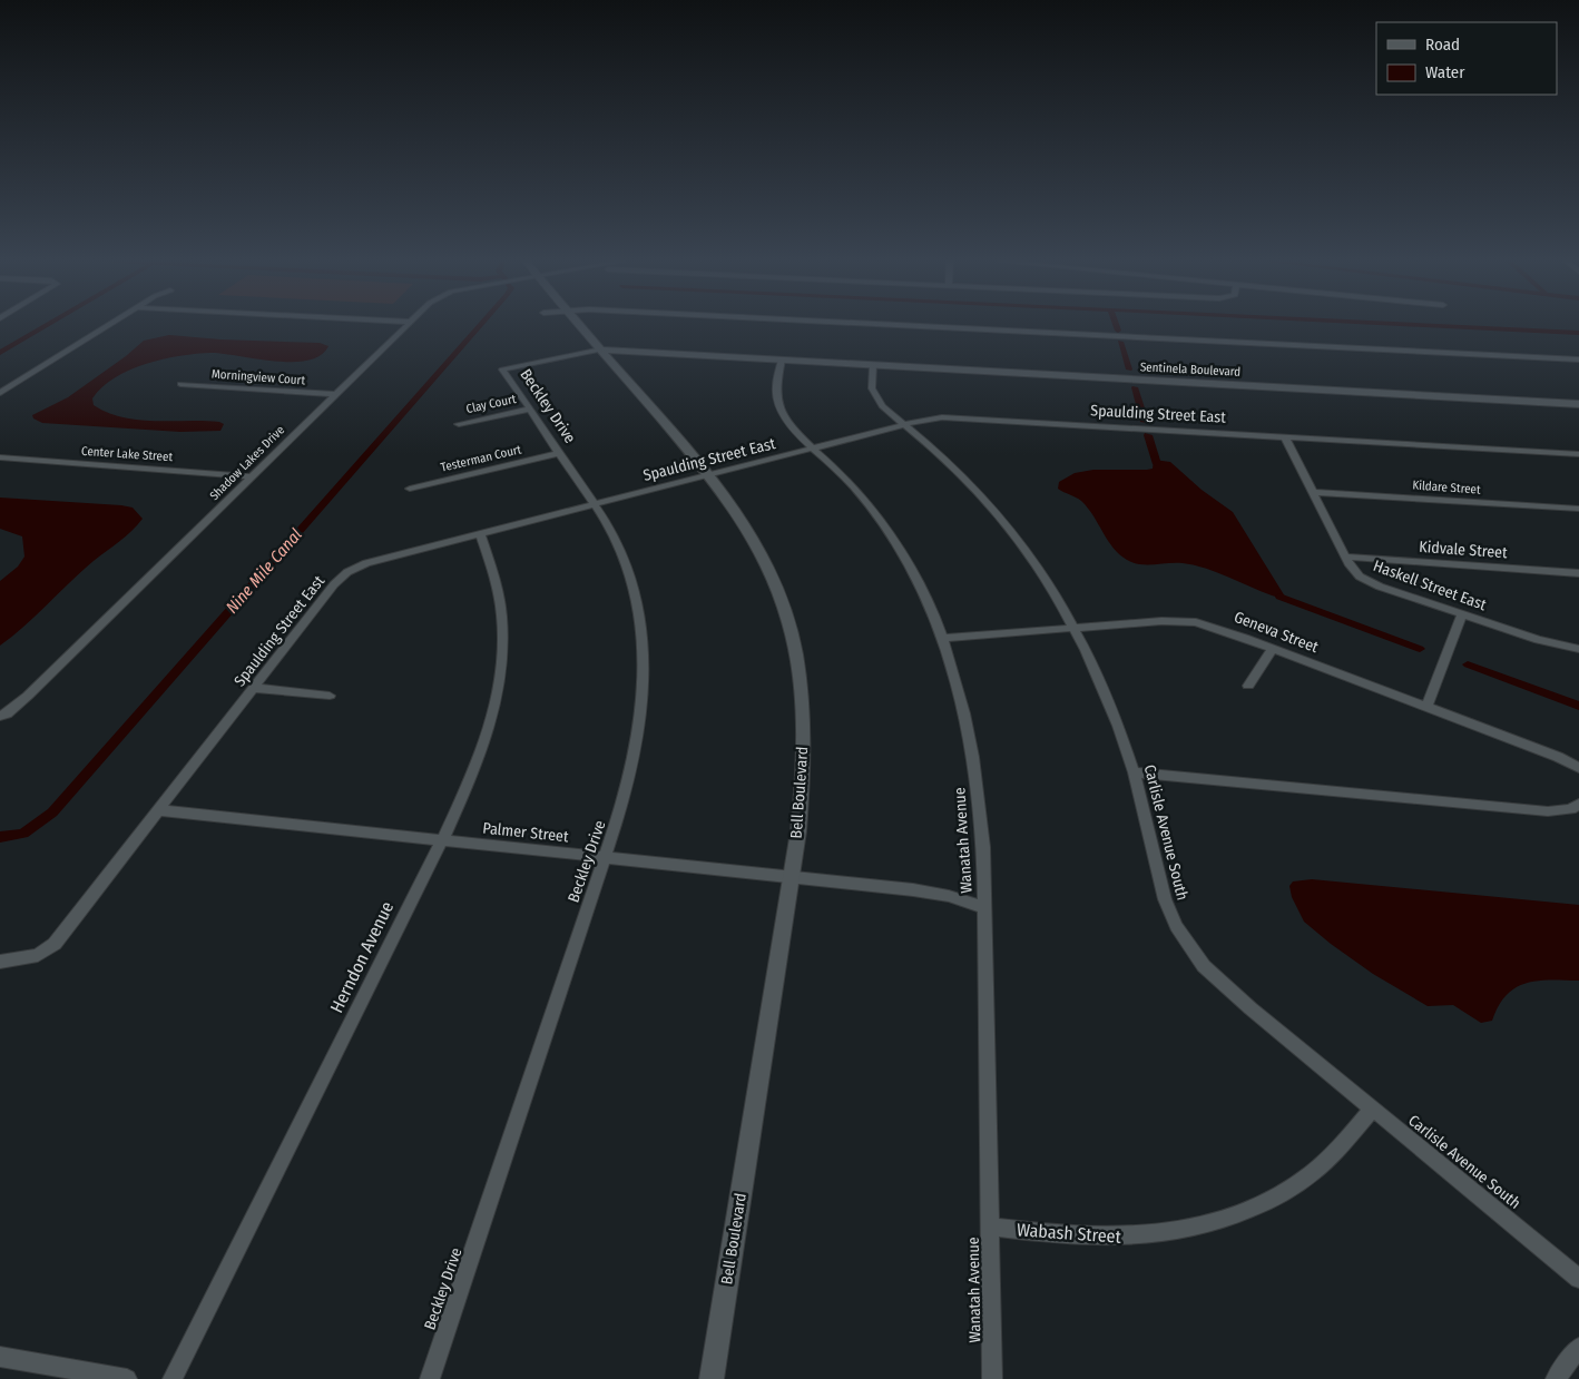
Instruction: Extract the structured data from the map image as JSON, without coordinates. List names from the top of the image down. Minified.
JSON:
{"streets":{"street":["Sentinela Boulevard","Morningview Court","Clay Court","Beckley Drive","Spaulding Street East","Center Lake Street","Testerman Court","Shadow Lakes Drive","Kildare Street","Kidvale Street","Haskell Street East","Geneva Street","Bell Boulevard","Palmer Street","Carlisle Avenue South","Wanatah Avenue","Herndon Avenue","Wabash Street"]},"crossings":[["Sentinela Boulevard","Beckley Drive"],["Sentinela Boulevard","Bell Boulevard"],["Sentinela Boulevard","Carlisle Avenue South"],["Sentinela Boulevard","Wanatah Avenue"],["Morningview Court","Shadow Lakes Drive"],["Clay Court","Beckley Drive"],["Beckley Drive","Spaulding Street East"],["Beckley Drive","Testerman Court"],["Beckley Drive","Bell Boulevard"],["Beckley Drive","Palmer Street"],["Spaulding Street East","Haskell Street East"],["Spaulding Street East","Bell Boulevard"],["Spaulding Street East","Palmer Street"],["Spaulding Street East","Carlisle Avenue South"],["Spaulding Street East","Wanatah Avenue"],["Spaulding Street East","Herndon Avenue"],["Center Lake Street","Shadow Lakes Drive"],["Kildare Street","Haskell Street East"],["Kidvale Street","Haskell Street East"],["Geneva Street","Carlisle Avenue South"],["Geneva Street","Wanatah Avenue"],["Bell Boulevard","Palmer Street"],["Palmer Street","Wanatah Avenue"],["Palmer Street","Herndon Avenue"],["Carlisle Avenue South","Wabash Street"],["Wanatah Avenue","Wabash Street"]],"water":["Nine Mile Canal"],"legend":["Road","Water"]}
